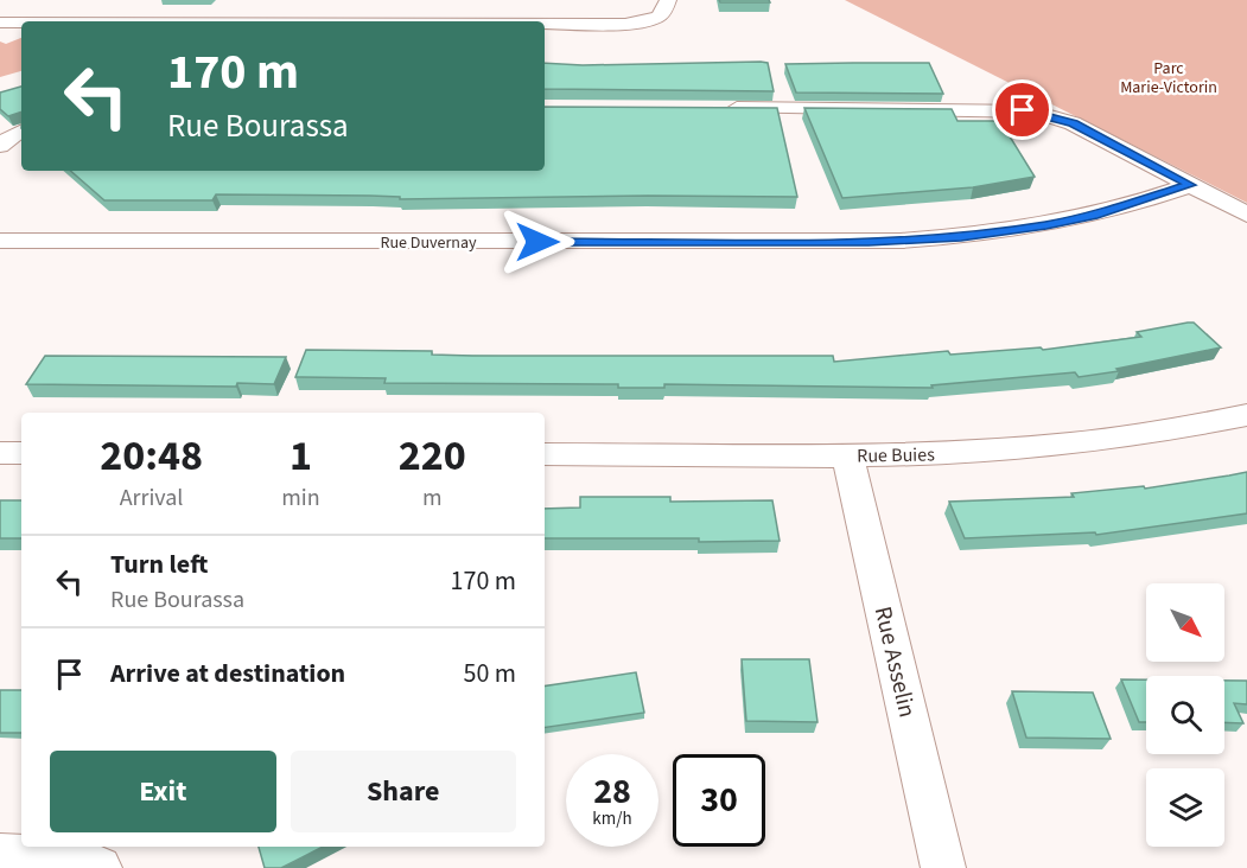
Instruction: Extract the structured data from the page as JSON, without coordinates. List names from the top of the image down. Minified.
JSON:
{"streets":{"street":["Rue Duvernay","Rue Buies","Rue Asselin"]},"crossings":[["Rue Buies","Rue Asselin"]],"parks":["Parc Marie-Victorin"],"north":"bottom right","page":{"turn":["170 m","Rue Bourassa"],"eta":["20:48","Arrival","1","min","220","m"],"list":[{"name":"Turn left","note":"Rue Bourassa","value":"170 m"},{"name":"Arrive at destination","value":"50 m"}],"buttons":["Exit","Share"],"speed":"28 km/h","limit":"30"}}
